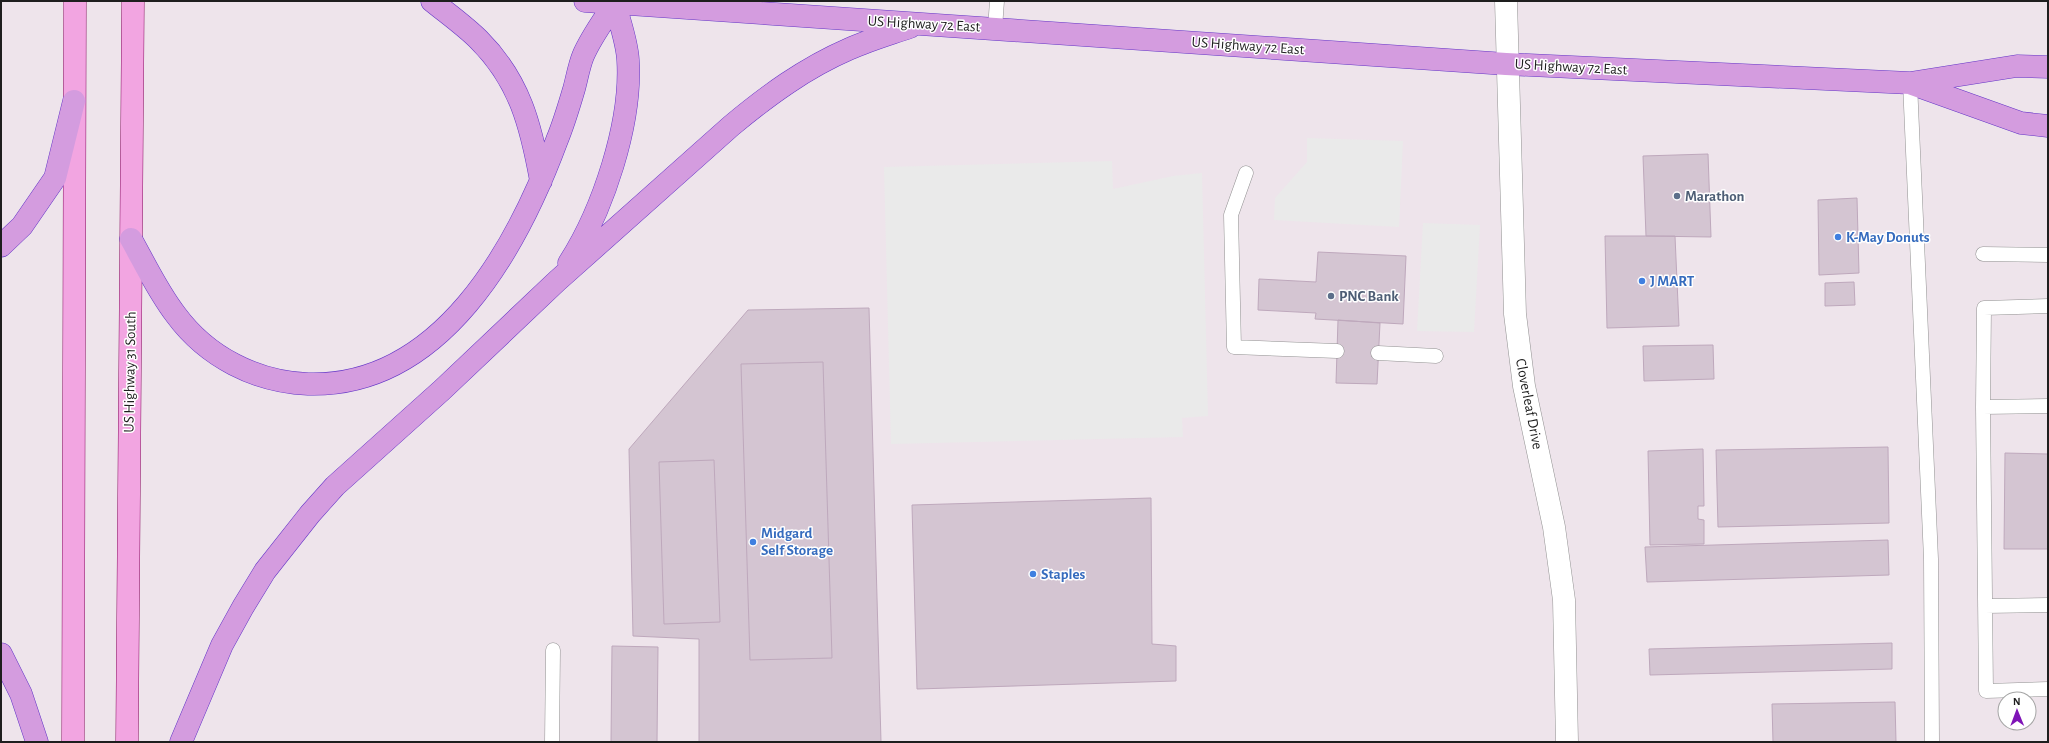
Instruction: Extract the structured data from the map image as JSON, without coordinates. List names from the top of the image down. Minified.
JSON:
{"streets":{"highway":["US Highway 72 East"],"main road":["US Highway 31 South"],"street":["Cloverleaf Drive"]},"crossings":[["US Highway 72 East","Cloverleaf Drive"]],"places":["Marathon","K-May Donuts","J MART","PNC Bank","Midgard Self Storage","Staples"],"north":"top"}
